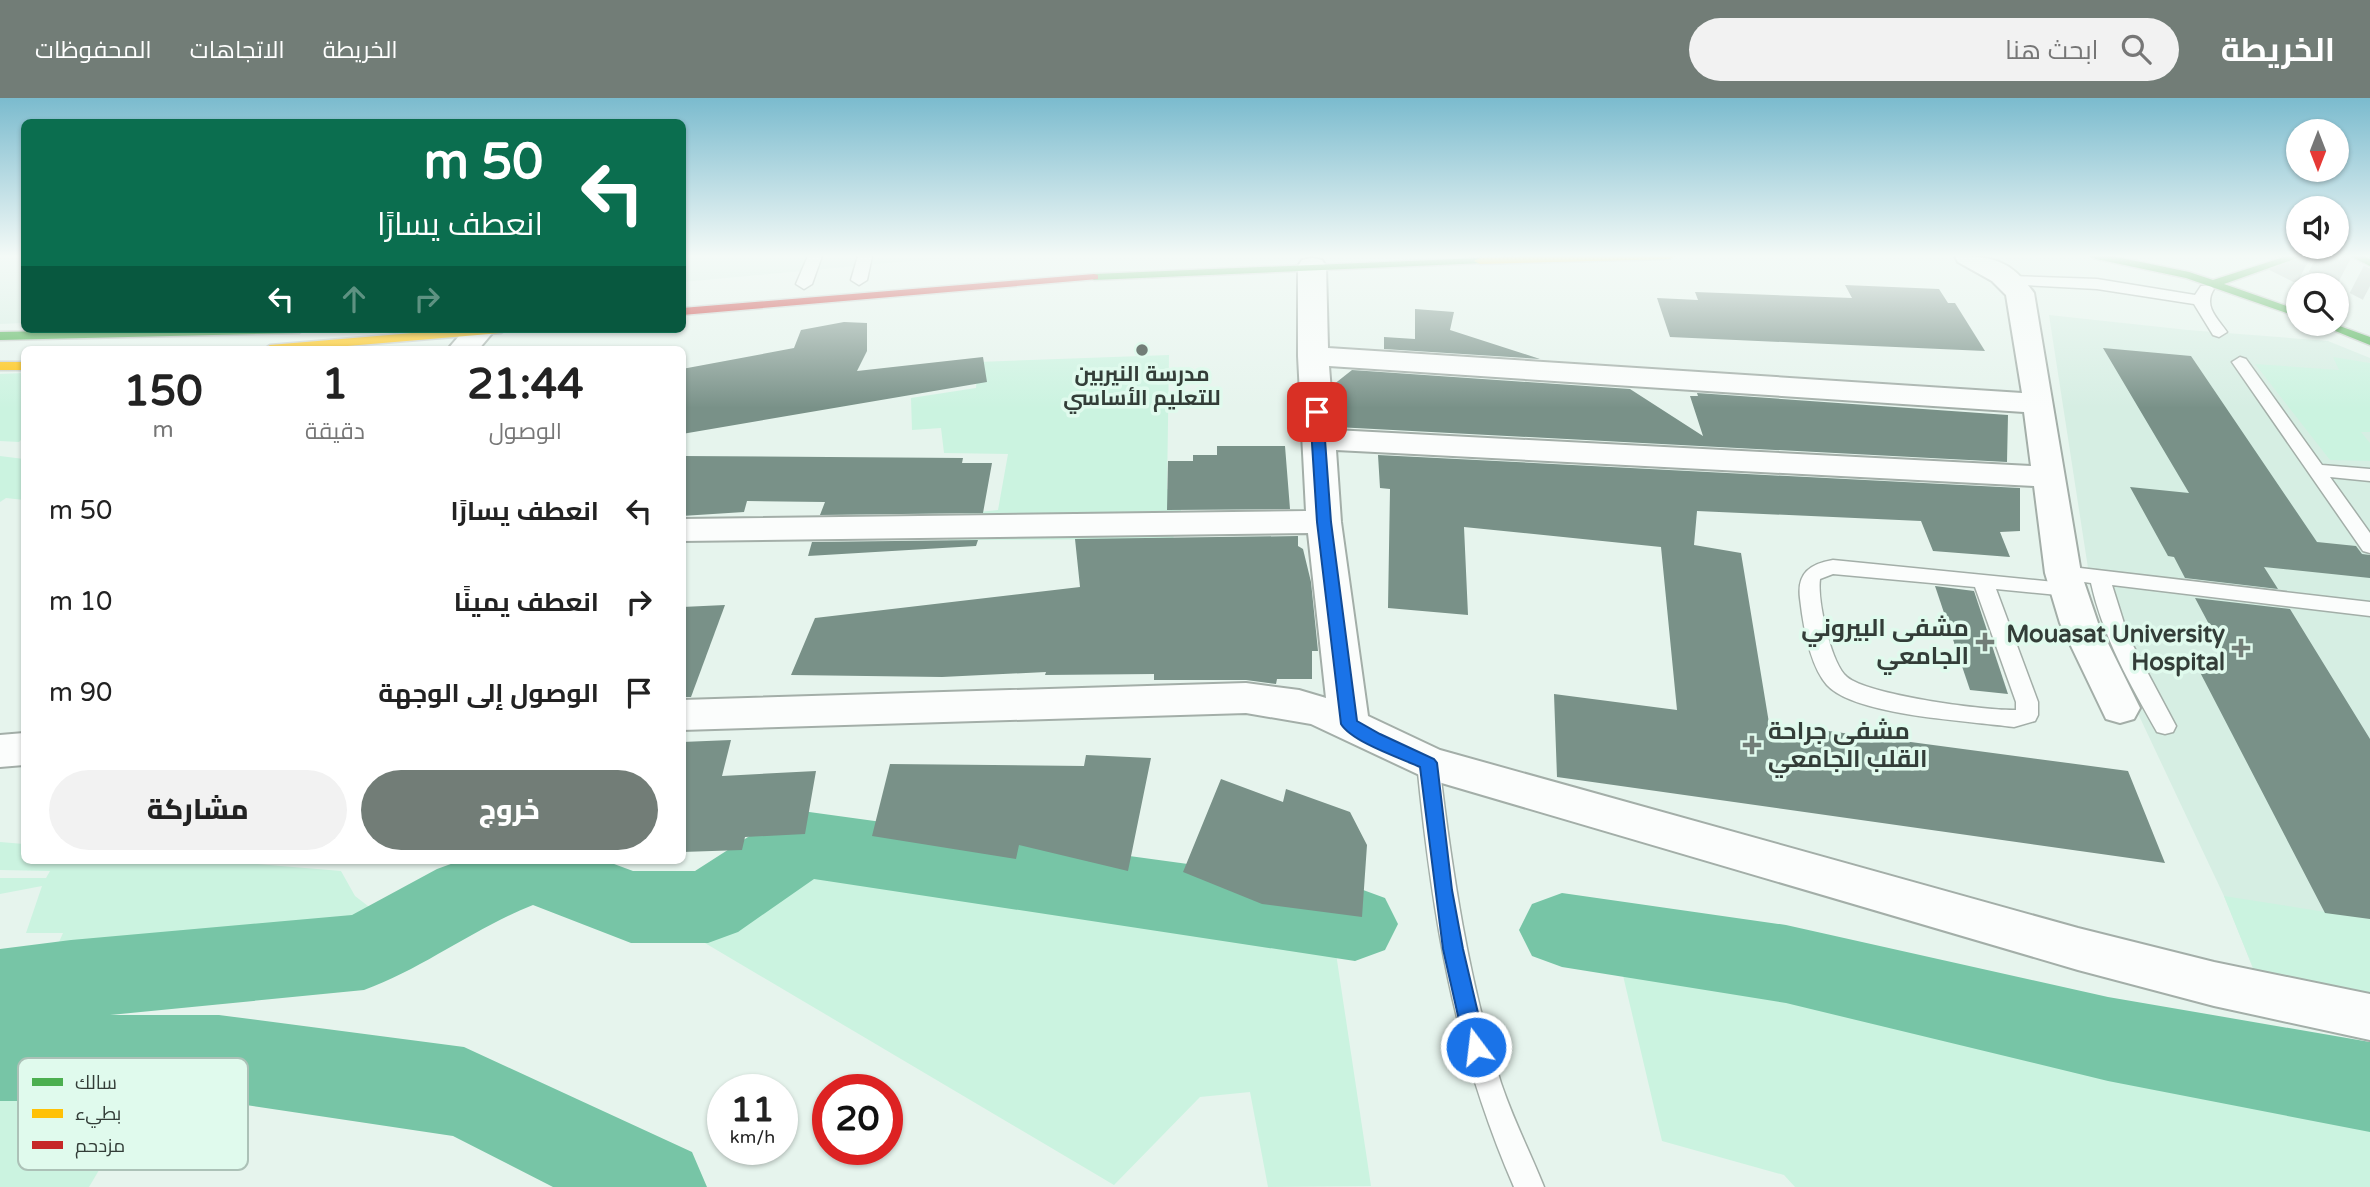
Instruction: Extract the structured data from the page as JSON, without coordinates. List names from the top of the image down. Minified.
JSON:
{"places":{"other":["مدرسة النيربين للتعليم الأساسي"],"health":["مشفى البيروني الجامعي","Mouasat University Hospital","مشفى جراحة القلب الجامعي"]},"legend":["سالك","بطيء","مزدحم"],"north":"bottom","page":{"header":"الخريطة","search":"ابحث هنا","nav":["الخريطة","الاتجاهات","المحفوظات"],"turn":["50 m","انعطف يسارًا"],"eta":["21:44","الوصول","1","دقيقة","150","m"],"list":[{"name":"انعطف يسارًا","value":"50 m"},{"name":"انعطف يمينًا","value":"10 m"},{"name":"الوصول إلى الوجهة","value":"90 m"}],"buttons":["خروج","مشاركة"],"speed":"11 km/h","limit":"20"}}
